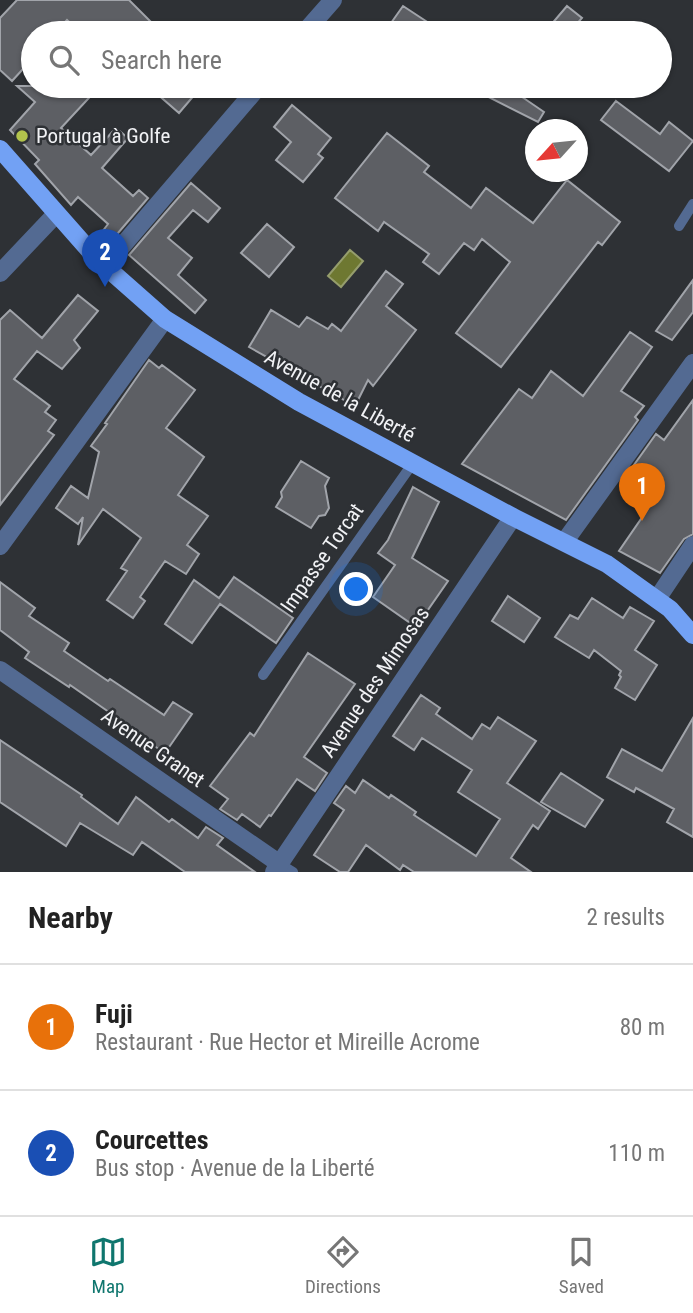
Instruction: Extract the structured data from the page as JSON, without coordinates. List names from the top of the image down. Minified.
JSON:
{"streets":{"main road":["Avenue de la Liberté"],"street":["Avenue des Mimosas","Avenue Granet"],"lane":["Impasse Torcat"]},"crossings":[["Avenue de la Liberté","Impasse Torcat"],["Avenue de la Liberté","Avenue des Mimosas"],["Avenue des Mimosas","Avenue Granet"]],"places":["Portugal à Golfe"],"north":"bottom left","page":{"search":"Search here","pins":["2","1"],"heading":["Nearby","2 results"],"list":[{"mark":"1","name":"Fuji","note":"Restaurant · Rue Hector et Mireille Acrome","value":"80 m"},{"mark":"2","name":"Courcettes","note":"Bus stop · Avenue de la Liberté","value":"110 m"}],"nav":["Map","Directions","Saved"]}}
